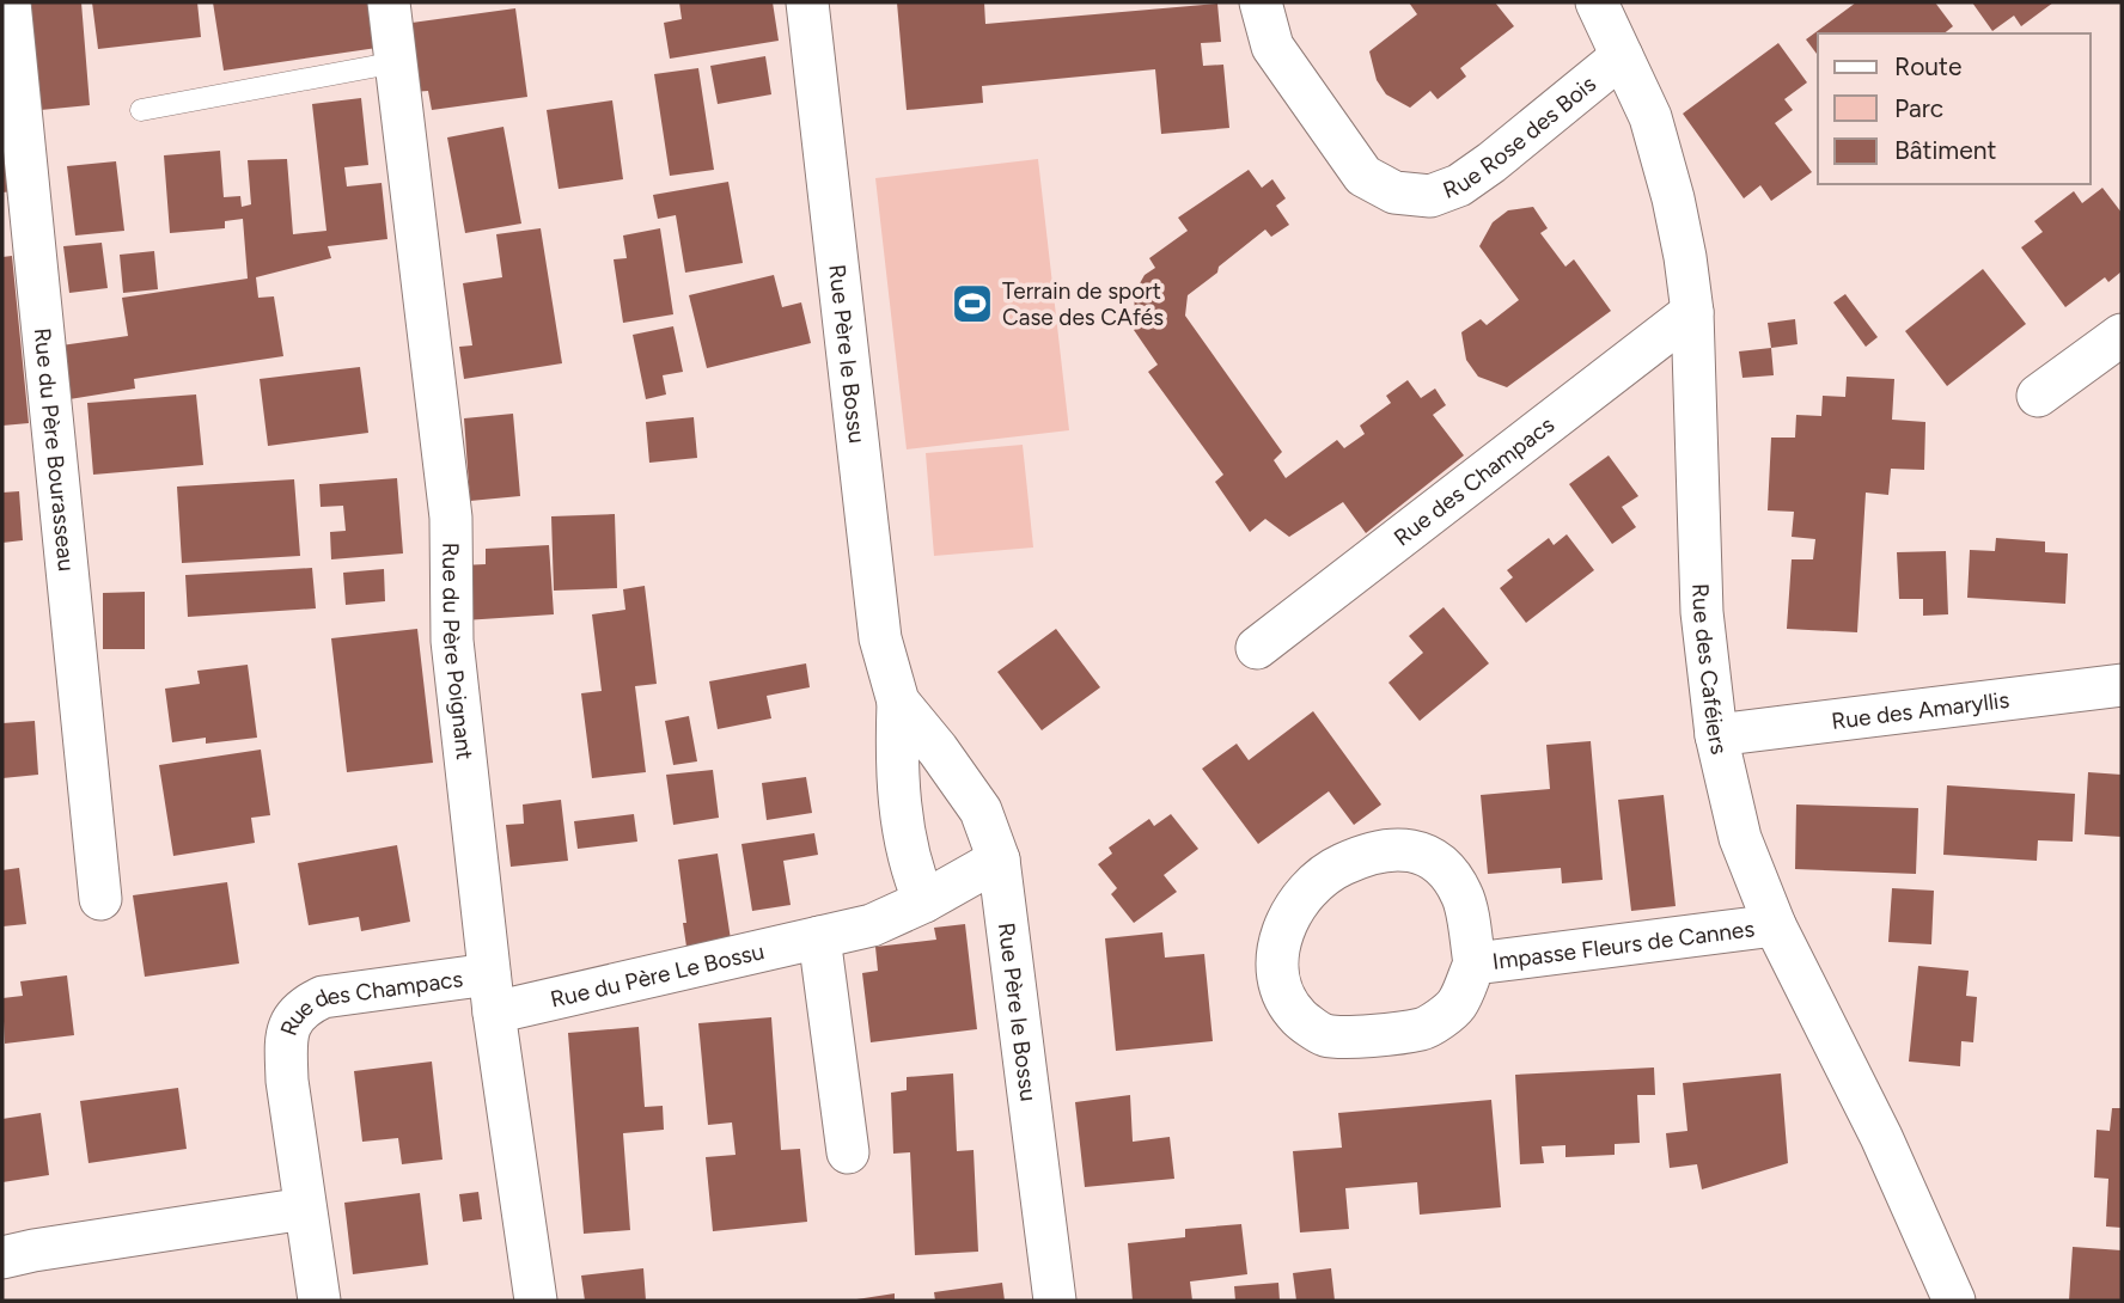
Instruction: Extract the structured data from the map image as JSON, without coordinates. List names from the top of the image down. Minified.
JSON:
{"streets":{"street":["Rue Rose des Bois","Rue Père le Bossu","Rue du Père Bourasseau","Rue des Champacs","Rue du Père Poignant","Rue des Caféiers","Rue des Amaryllis","Impasse Fleurs de Cannes","Rue du Père Le Bossu"]},"crossings":[["Rue Rose des Bois","Rue des Caféiers"],["Rue Père le Bossu","Rue du Père Le Bossu"],["Rue des Champacs","Rue du Père Poignant"],["Rue des Champacs","Rue des Caféiers"],["Rue des Champacs","Rue du Père Le Bossu"],["Rue du Père Poignant","Rue du Père Le Bossu"],["Rue des Caféiers","Rue des Amaryllis"],["Rue des Caféiers","Impasse Fleurs de Cannes"]],"places":{"sports":["Terrain de sport Case des CAfés"]},"legend":["Route","Parc","Bâtiment"]}
